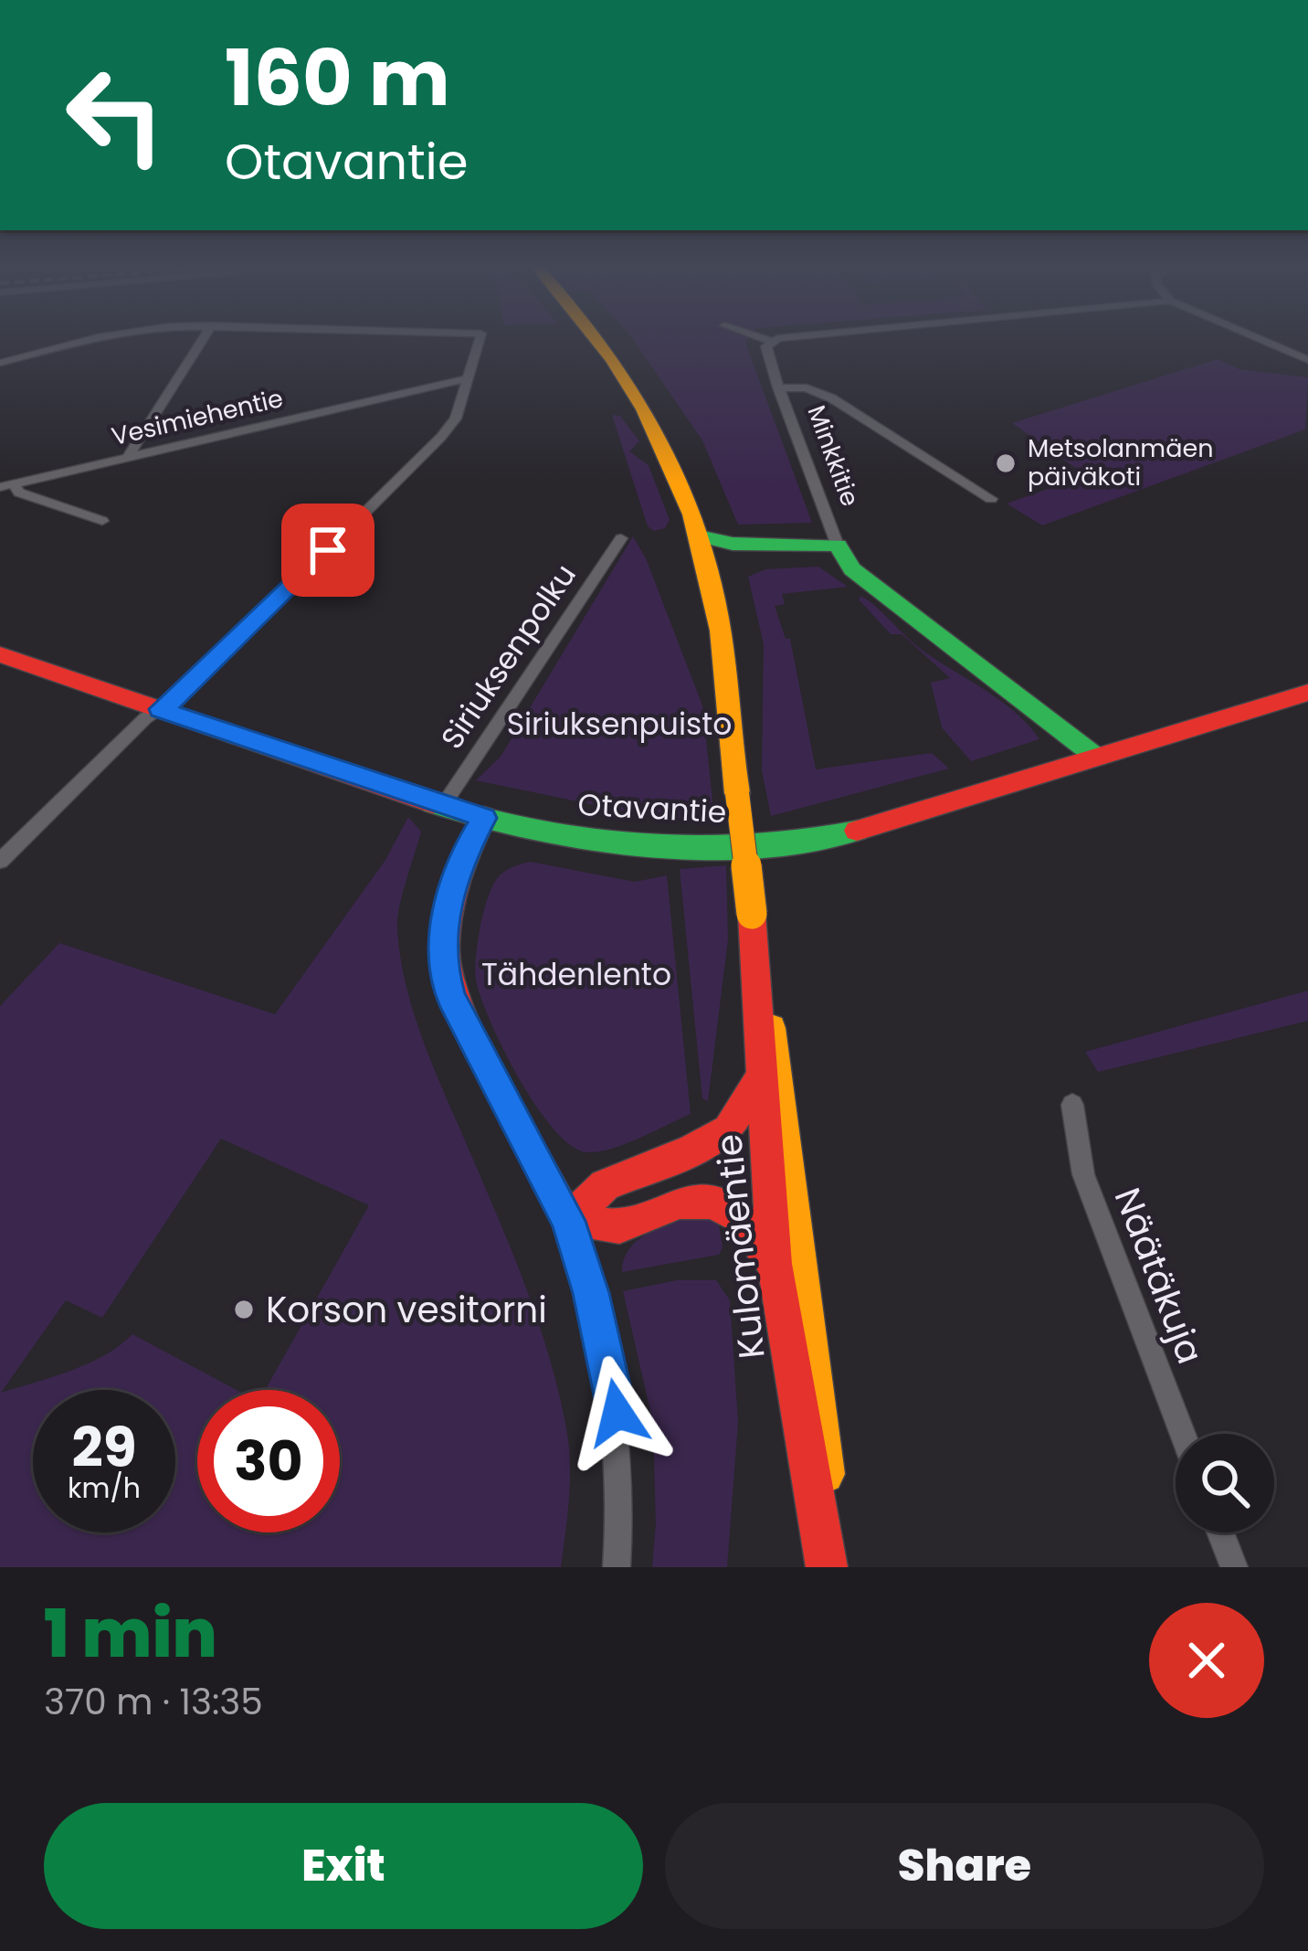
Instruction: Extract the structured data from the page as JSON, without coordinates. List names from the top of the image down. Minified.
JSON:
{"streets":{"main road":["Minkkitie","Otavantie","Kulomäentie"],"street":["Vesimiehentie","Siriuksenpolku","Näätäkuja"]},"crossings":[["Minkkitie","Otavantie"],["Siriuksenpolku","Otavantie"]],"parks":["Siriuksenpuisto","Tähdenlento"],"places":["Metsolanmäen päiväkoti","Korson vesitorni"],"page":{"turn":["160 m","Otavantie"],"speed":"29 km/h","limit":"30","heading":["1 min","370 m · 13:35"],"buttons":["Exit","Share"]}}
